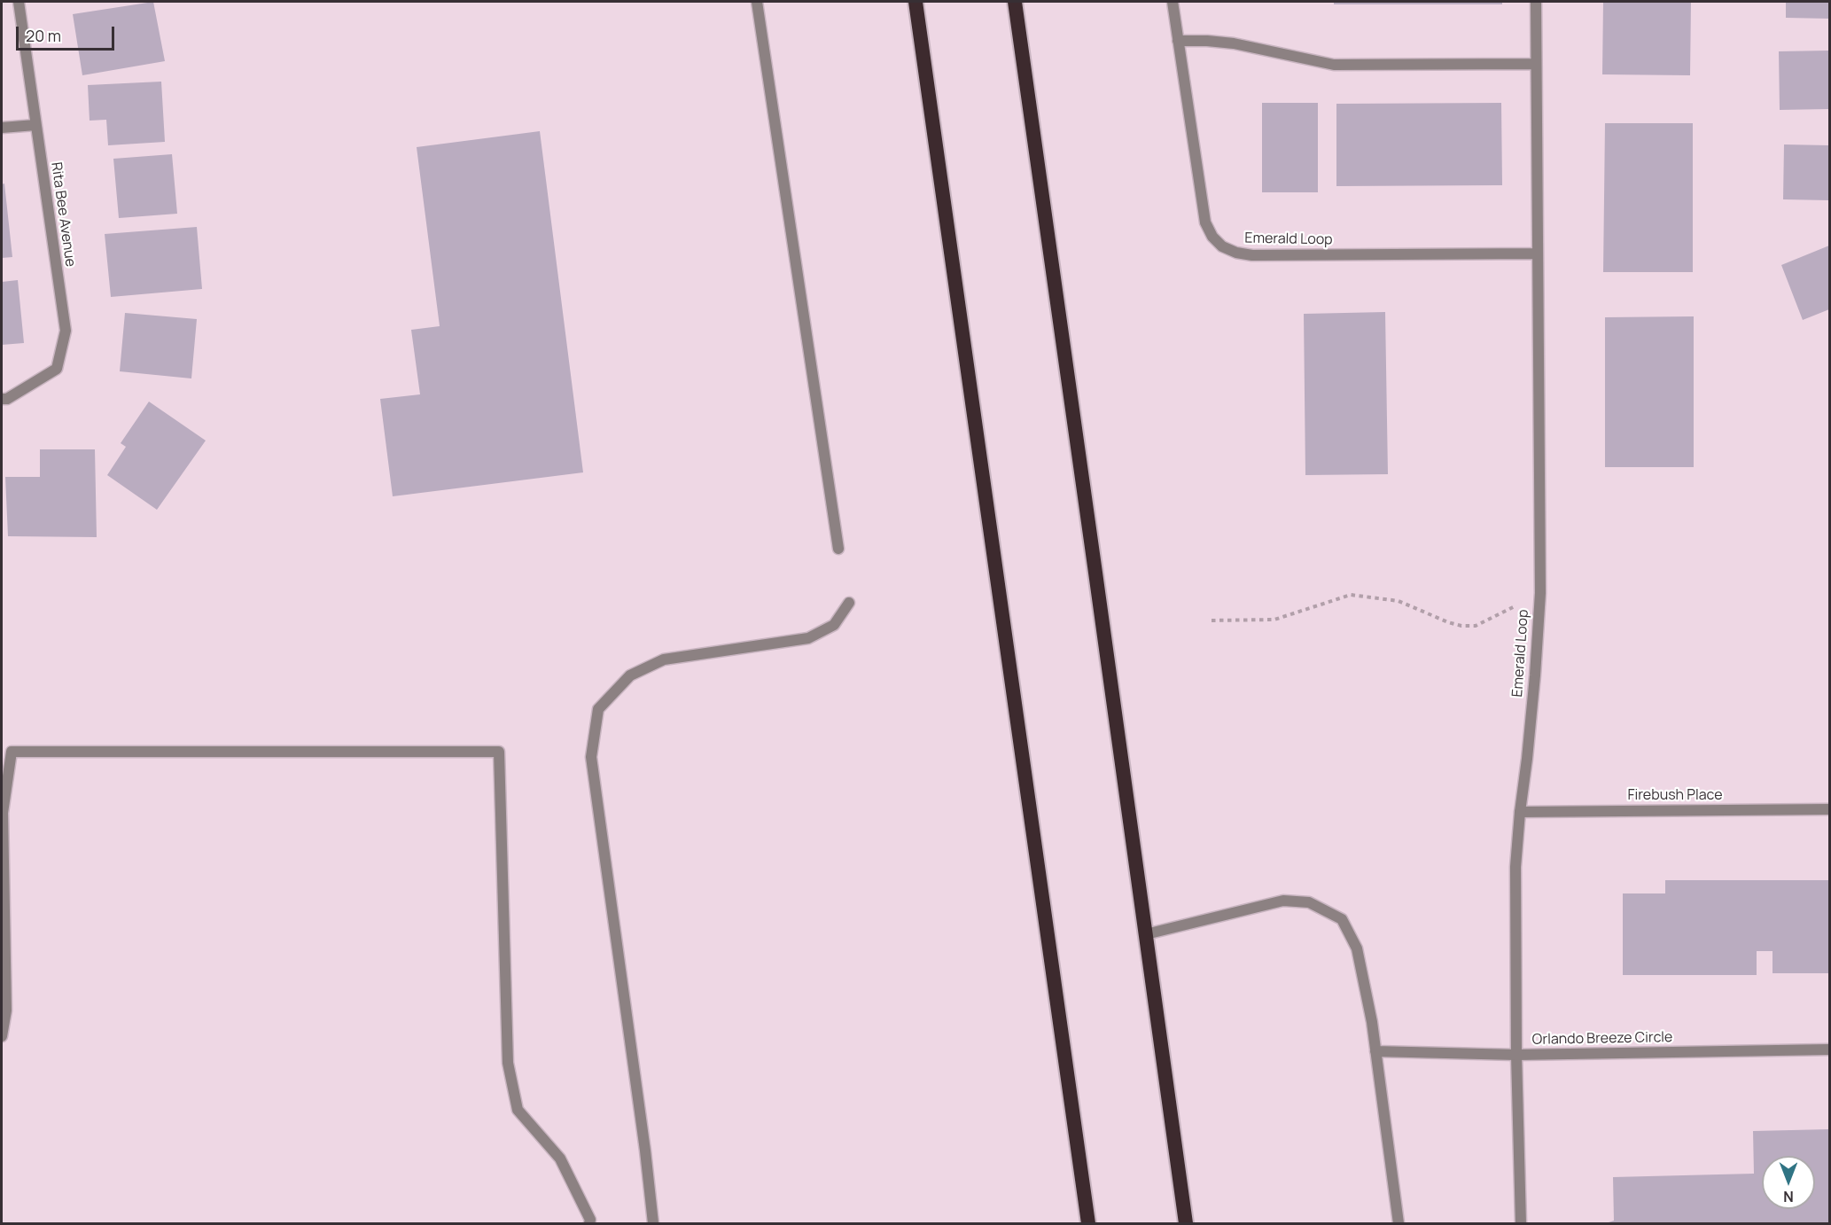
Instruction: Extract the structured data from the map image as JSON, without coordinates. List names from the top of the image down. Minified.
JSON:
{"streets":{"street":["Rita Bee Avenue","Emerald Loop","Firebush Place","Orlando Breeze Circle"]},"crossings":[["Emerald Loop","Firebush Place"],["Emerald Loop","Orlando Breeze Circle"]],"scale_bar":"20 m","north":"bottom"}
